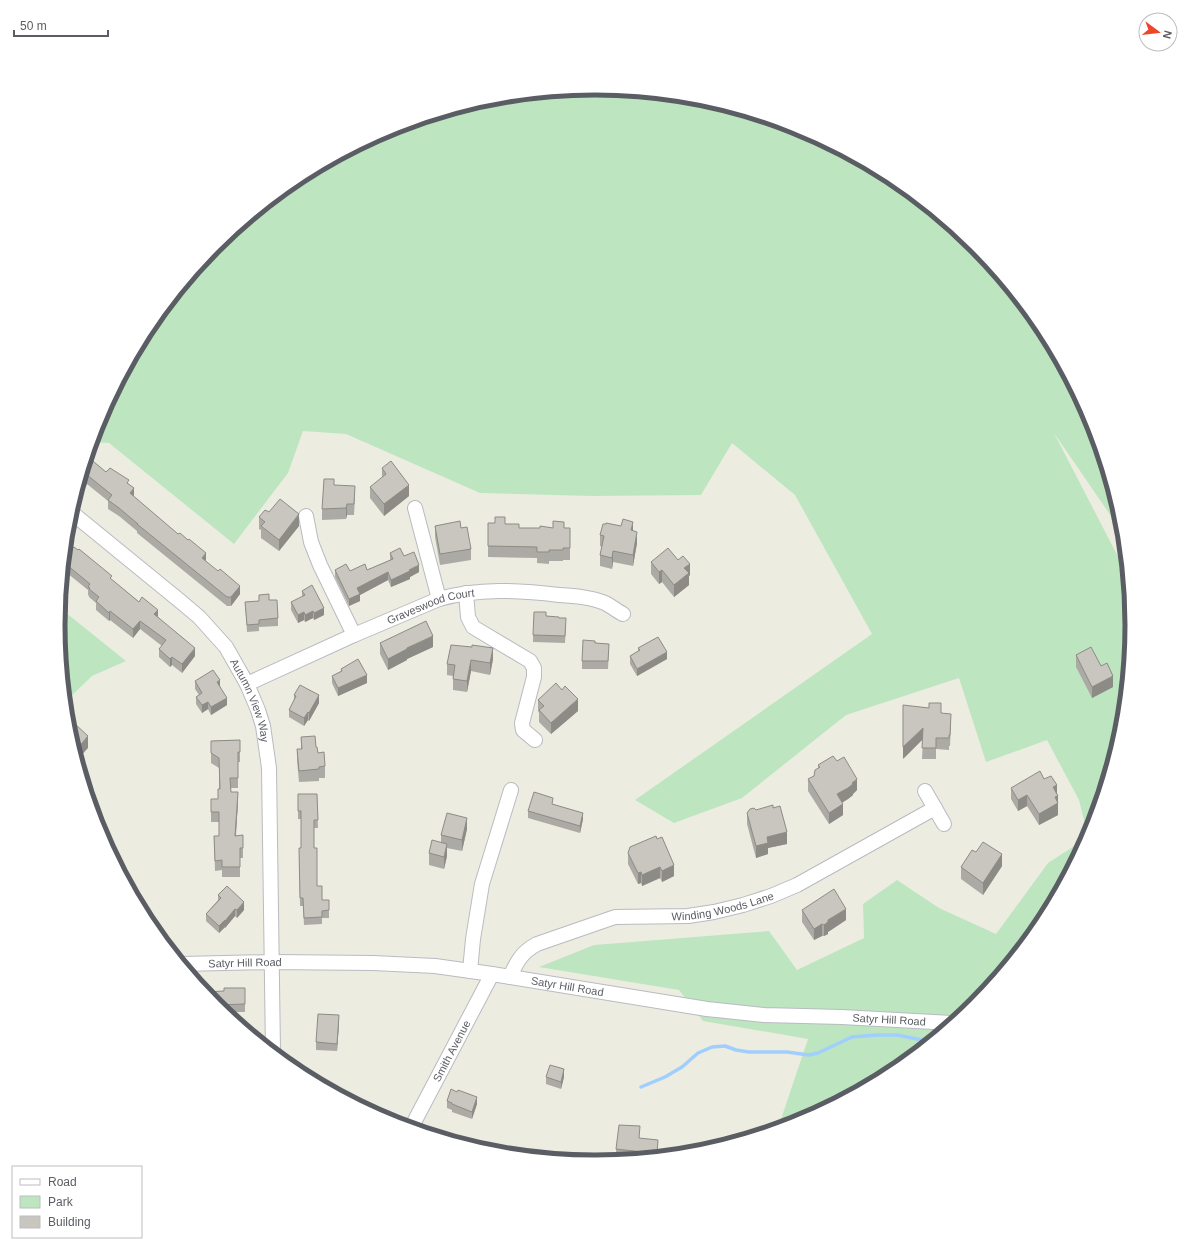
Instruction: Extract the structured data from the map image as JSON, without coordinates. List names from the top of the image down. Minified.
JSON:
{"streets":{"street":["Graveswood Court","Autumn View Way","Winding Woods Lane","Satyr Hill Road","Smith Avenue"]},"crossings":[["Graveswood Court","Autumn View Way"],["Autumn View Way","Satyr Hill Road"],["Winding Woods Lane","Satyr Hill Road"],["Satyr Hill Road","Smith Avenue"]],"legend":["Road","Park","Building"],"scale_bar":"50 m","north":"right"}
